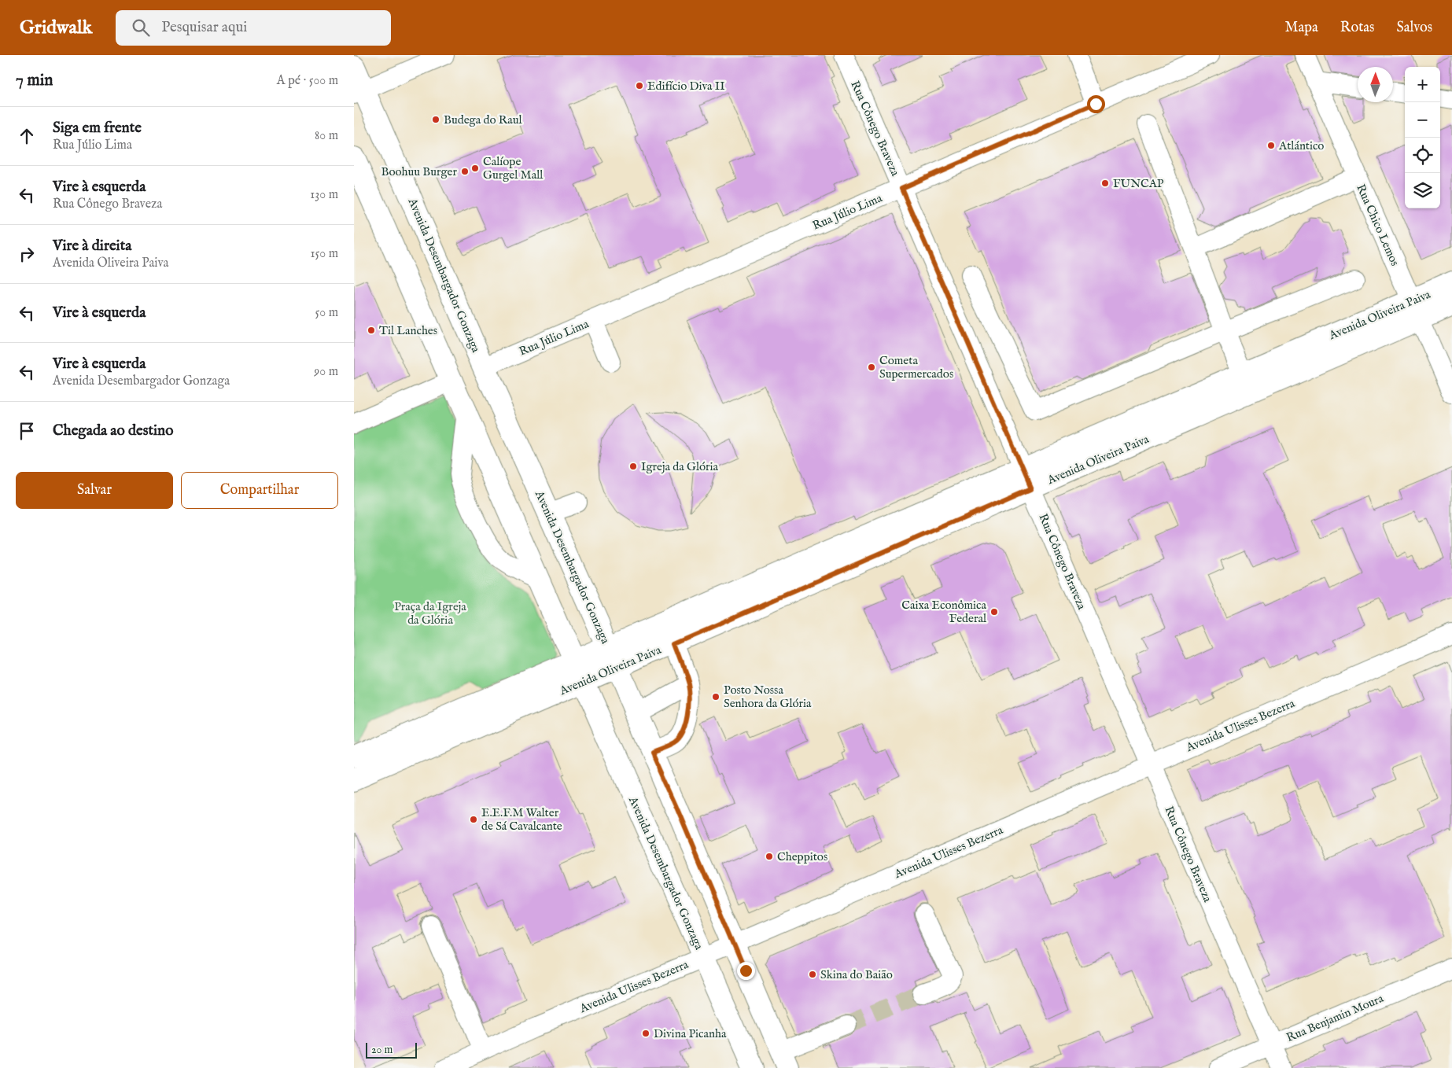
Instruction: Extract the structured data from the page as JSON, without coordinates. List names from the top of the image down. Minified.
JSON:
{"streets":{"main road":["Avenida Desembargador Gonzaga","Avenida Oliveira Paiva"],"street":["Rua Cônego Braveza","Rua Júlio Lima","Rua Chico Lemos","Avenida Ulisses Bezerra","Rua Benjamin Moura"]},"crossings":[["Rua Cônego Braveza","Rua Júlio Lima"],["Rua Cônego Braveza","Avenida Oliveira Paiva"],["Rua Cônego Braveza","Avenida Ulisses Bezerra"],["Rua Cônego Braveza","Rua Benjamin Moura"],["Rua Júlio Lima","Avenida Desembargador Gonzaga"],["Rua Chico Lemos","Avenida Oliveira Paiva"],["Avenida Desembargador Gonzaga","Avenida Oliveira Paiva"],["Avenida Desembargador Gonzaga","Avenida Ulisses Bezerra"]],"parks":["Praça da Igreja da Glória"],"places":["Edifício Diva II","Budega do Raul","Atlántico","Calíope Gurgel Mall","Boohuu Burger","FUNCAP","Til Lanches","Cometa Supermercados","Igreja da Glória","Caixa Econômica Federal","Posto Nossa Senhora da Glória","E.E.F.M Walter de Sá Cavalcante","Cheppitos","Skina do Baião","Divina Picanha"],"scale_bar":"20 m","north":"top","page":{"header":"Gridwalk","search":"Pesquisar aqui","nav":["Mapa","Rotas","Salvos"],"heading":["7 min","A pé · 500 m"],"map_buttons":["+","−"],"list":[["Siga em frente","Rua Júlio Lima","80 m"],["Vire à esquerda","Rua Cônego Braveza","130 m"],["Vire à direita","Avenida Oliveira Paiva","150 m"],["Vire à esquerda","50 m"],["Vire à esquerda","Avenida Desembargador Gonzaga","90 m"],"Chegada ao destino"],"buttons":["Salvar","Compartilhar"],"scale":"20 m"}}
